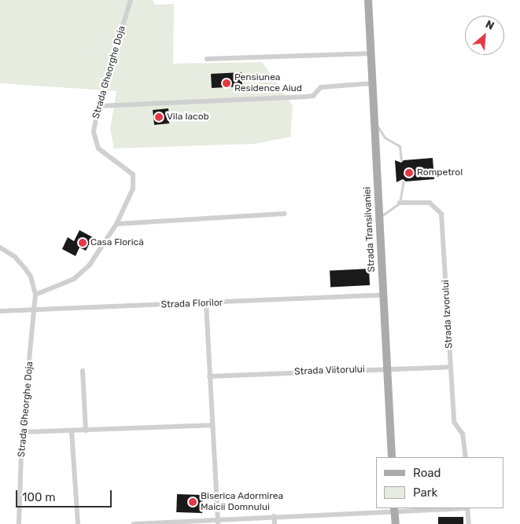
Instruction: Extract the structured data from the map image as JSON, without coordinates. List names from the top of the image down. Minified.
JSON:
{"streets":{"main road":["Strada Transilvaniei"],"street":["Strada Gheorghe Doja","Strada Florilor","Strada Izvorului","Strada Viitorului"]},"crossings":[["Strada Gheorghe Doja","Strada Florilor"],["Strada Transilvaniei","Strada Florilor"],["Strada Transilvaniei","Strada Viitorului"],["Strada Izvorului","Strada Viitorului"]],"places":["Pensiunea Residence Aiud","Vila Iacob","Rompetrol","Casa Florică","Biserica Adormirea Maicii Domnului"],"legend":["Road","Park"],"scale_bar":"100 m","north":"top right"}
